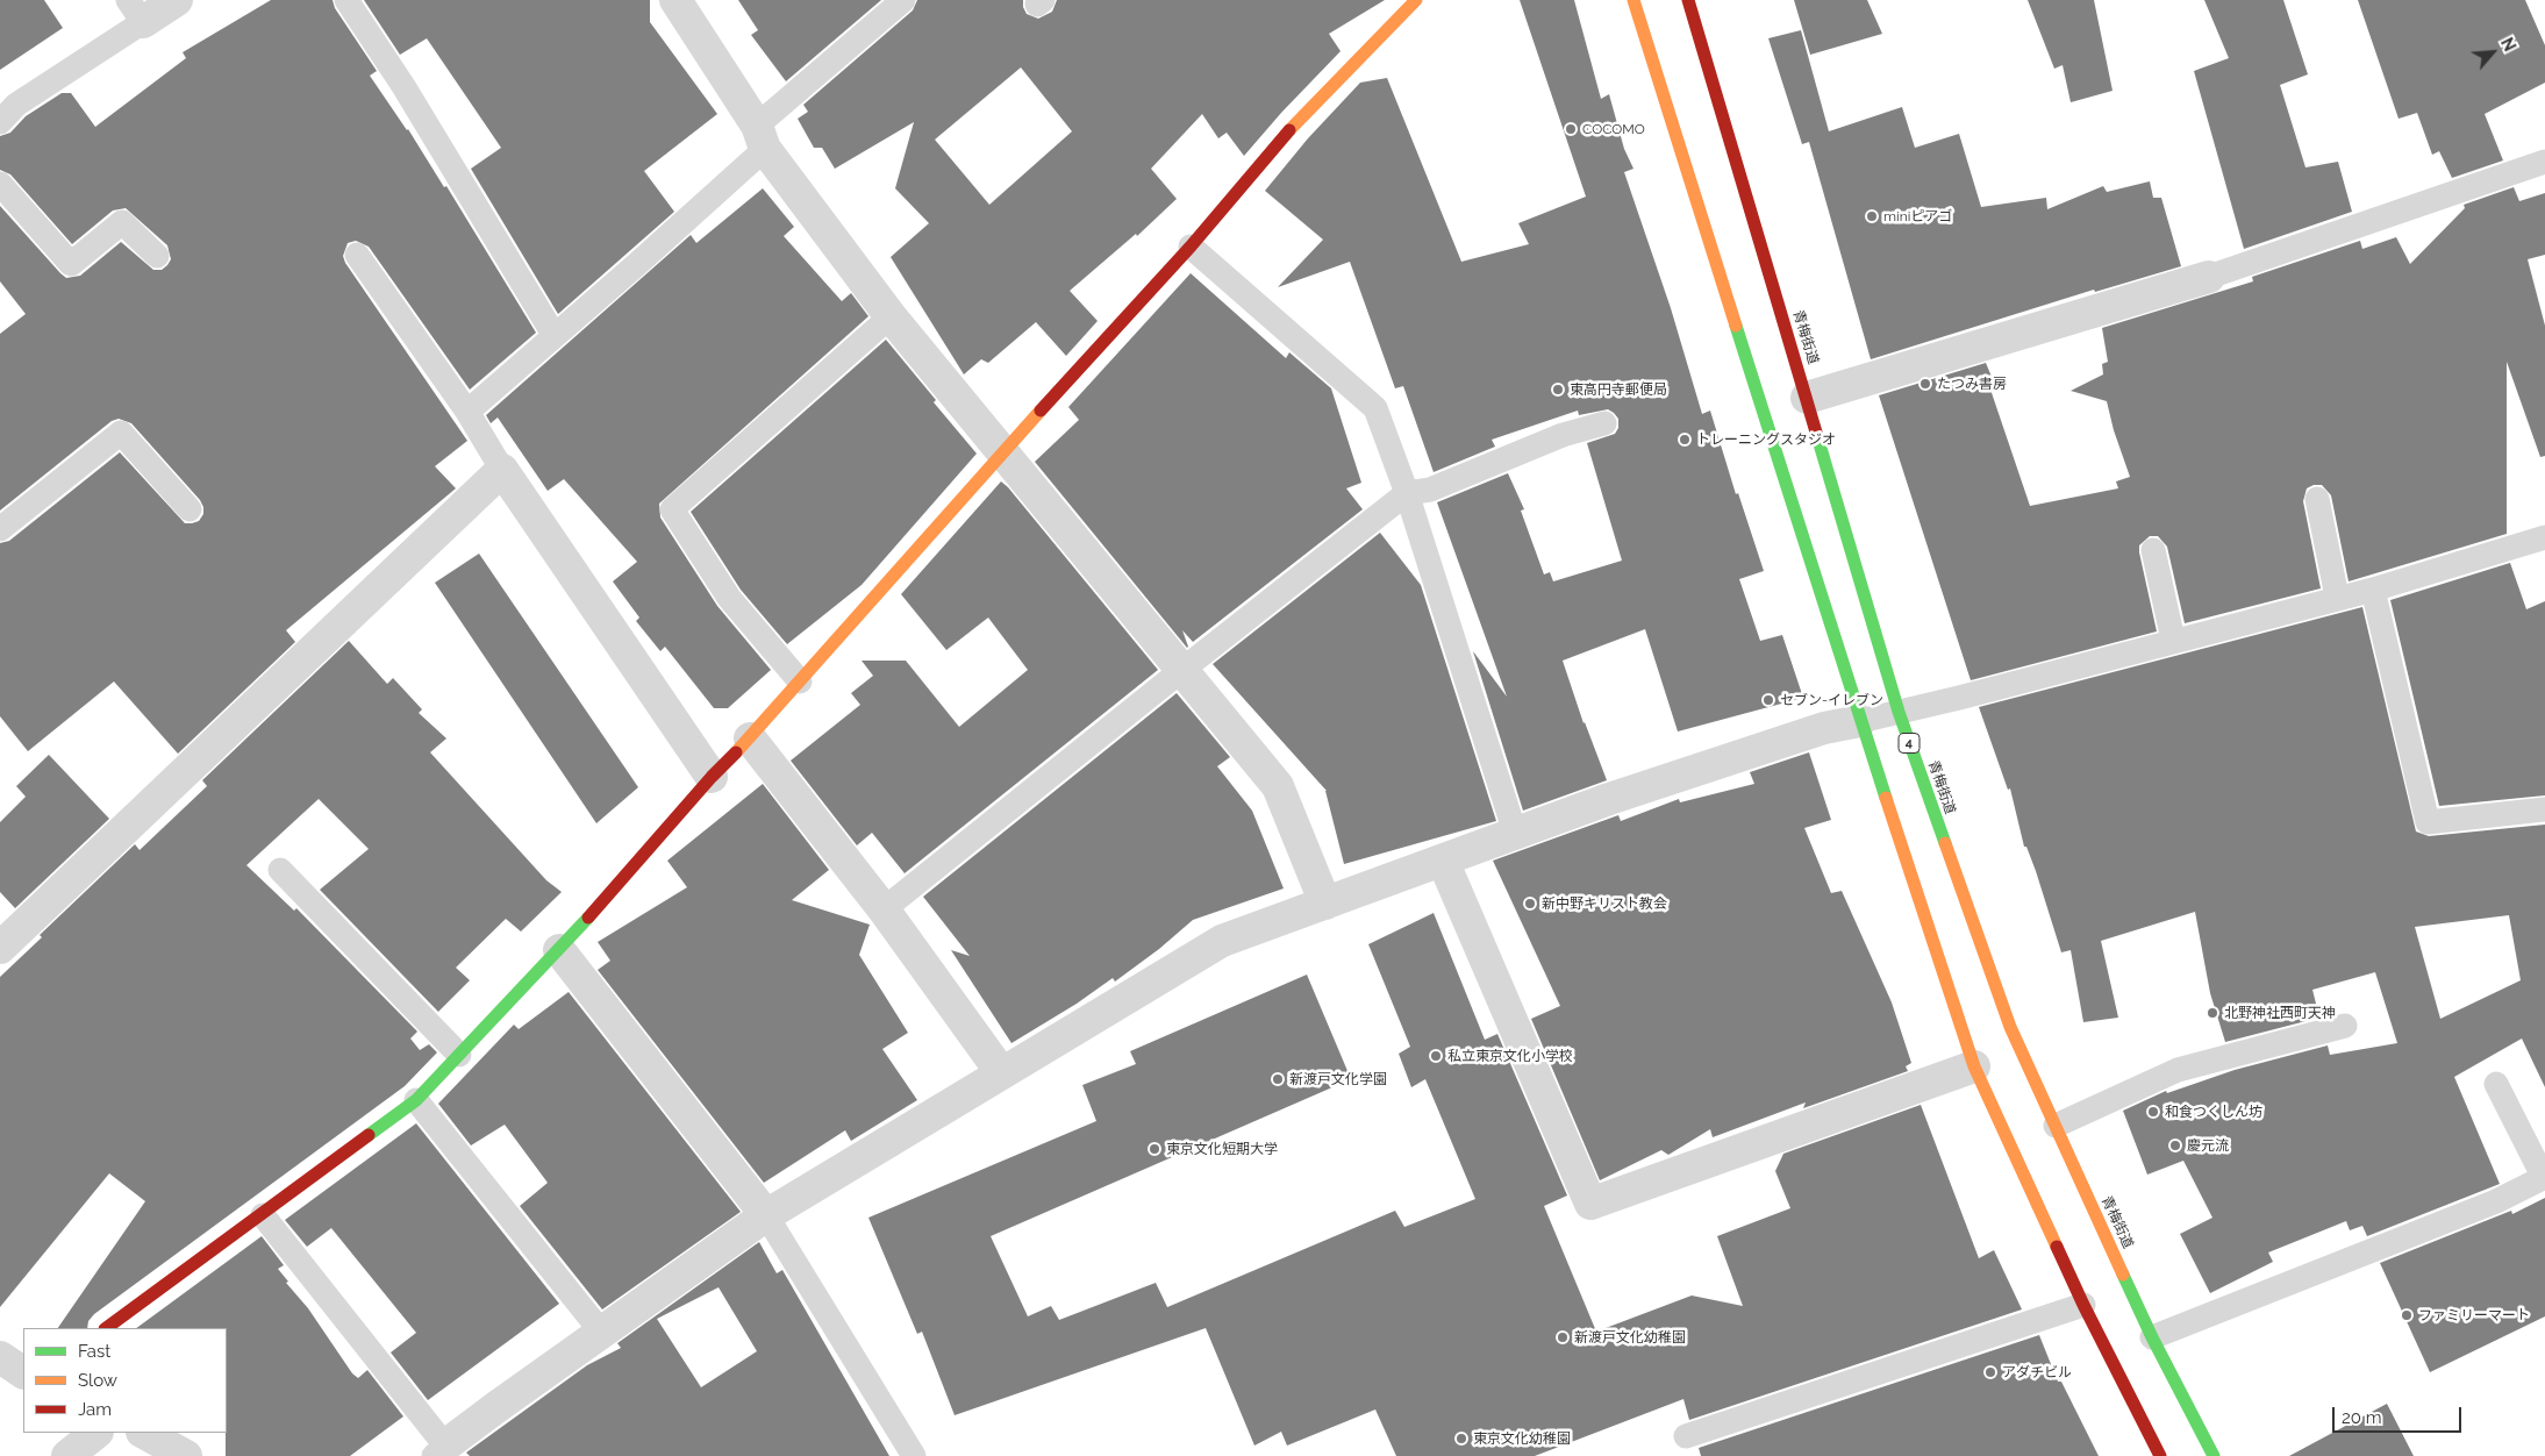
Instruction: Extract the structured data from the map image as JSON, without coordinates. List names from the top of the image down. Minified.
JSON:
{"streets":{"main road":["青梅街道","4"]},"places":["COCOMO","miniピアゴ","たつみ書房","東高円寺郵便局","トレーニングスタジオ","セブン-イレブン","新中野キリスト教会","北野神社西町天神","私立東京文化小学校","新渡戸文化学園","和食つくしん坊","慶元流","東京文化短期大学","ファミリーマート","新渡戸文化幼稚園","アダチビル","東京文化幼稚園"],"legend":["Fast","Slow","Jam"],"scale_bar":"20 m","north":"top right"}
